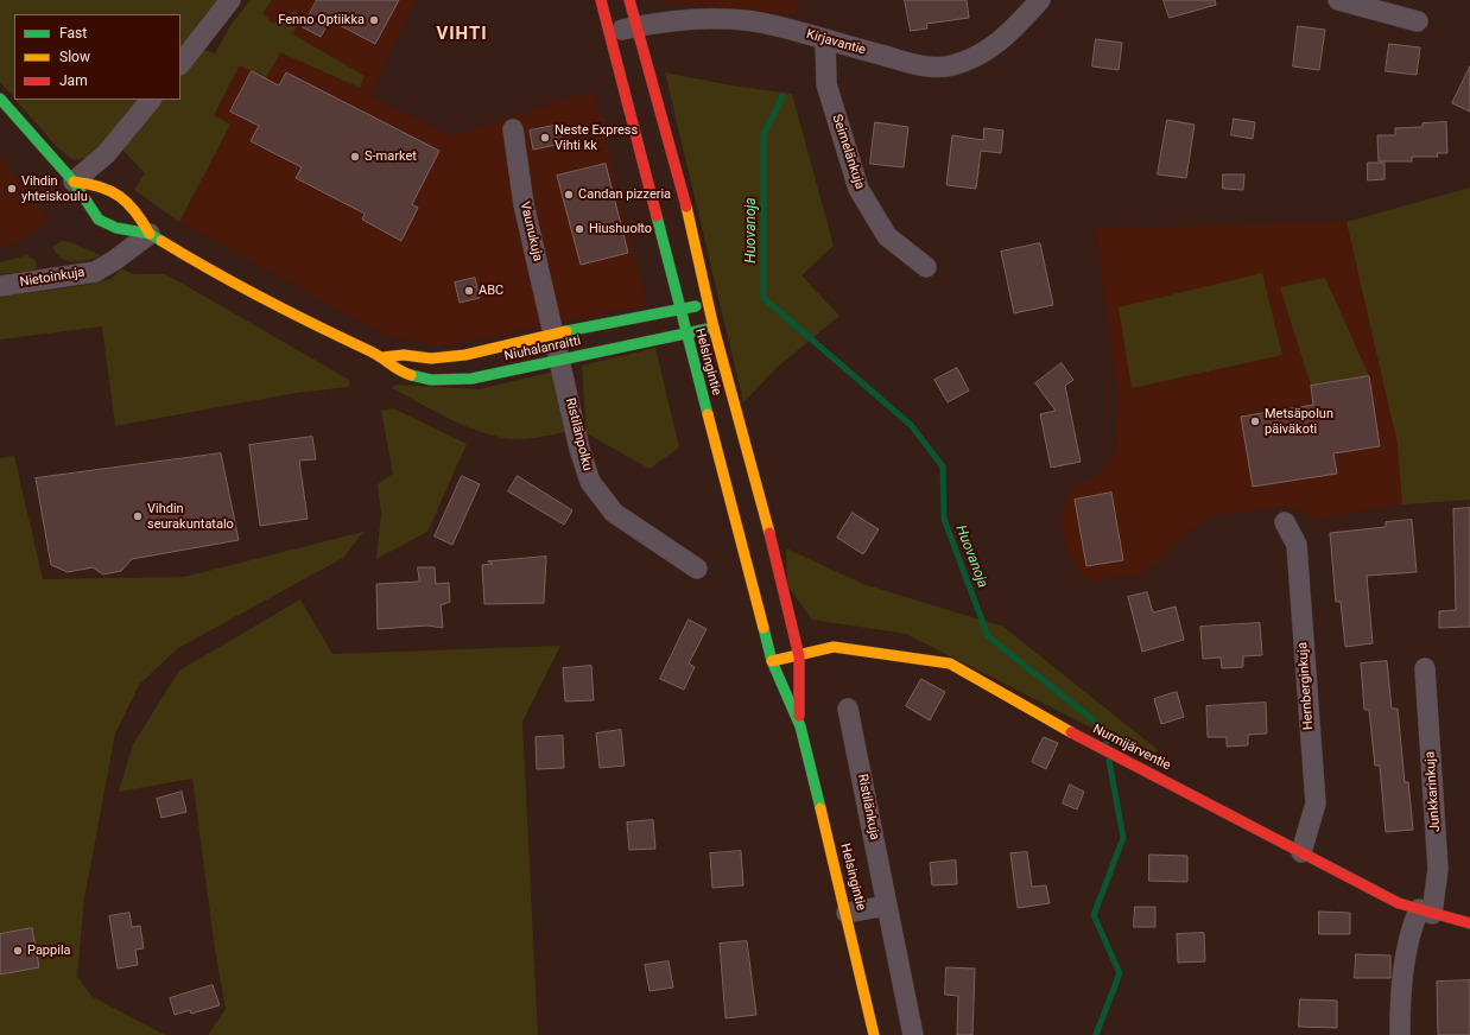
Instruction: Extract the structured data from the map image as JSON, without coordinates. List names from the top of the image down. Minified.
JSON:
{"streets":{"street":["Kirjavantie","Seimelänkuja","Vaunukuja","Nietoinkuja","Niuhalanraitti","Helsingintie","Ristilänpolku","Hernberginkuja","Nurmijärventie","Junkkarinkuja","Ristilänkuja"]},"crossings":[["Kirjavantie","Seimelänkuja"],["Kirjavantie","Helsingintie"],["Vaunukuja","Niuhalanraitti"],["Vaunukuja","Ristilänpolku"],["Nietoinkuja","Niuhalanraitti"],["Niuhalanraitti","Helsingintie"],["Niuhalanraitti","Ristilänpolku"],["Helsingintie","Nurmijärventie"],["Hernberginkuja","Nurmijärventie"],["Nurmijärventie","Junkkarinkuja"]],"districts":["VIHTI"],"water":["Huovanoja"],"places":["Fenno Optiikka","Neste Express Vihti kk","S-market","Vihdin yhteiskoulu","Candan pizzeria","Hiushuolto","ABC","Metsäpolun päiväkoti","Vihdin seurakuntatalo","Pappila"],"legend":["Fast","Slow","Jam"]}
